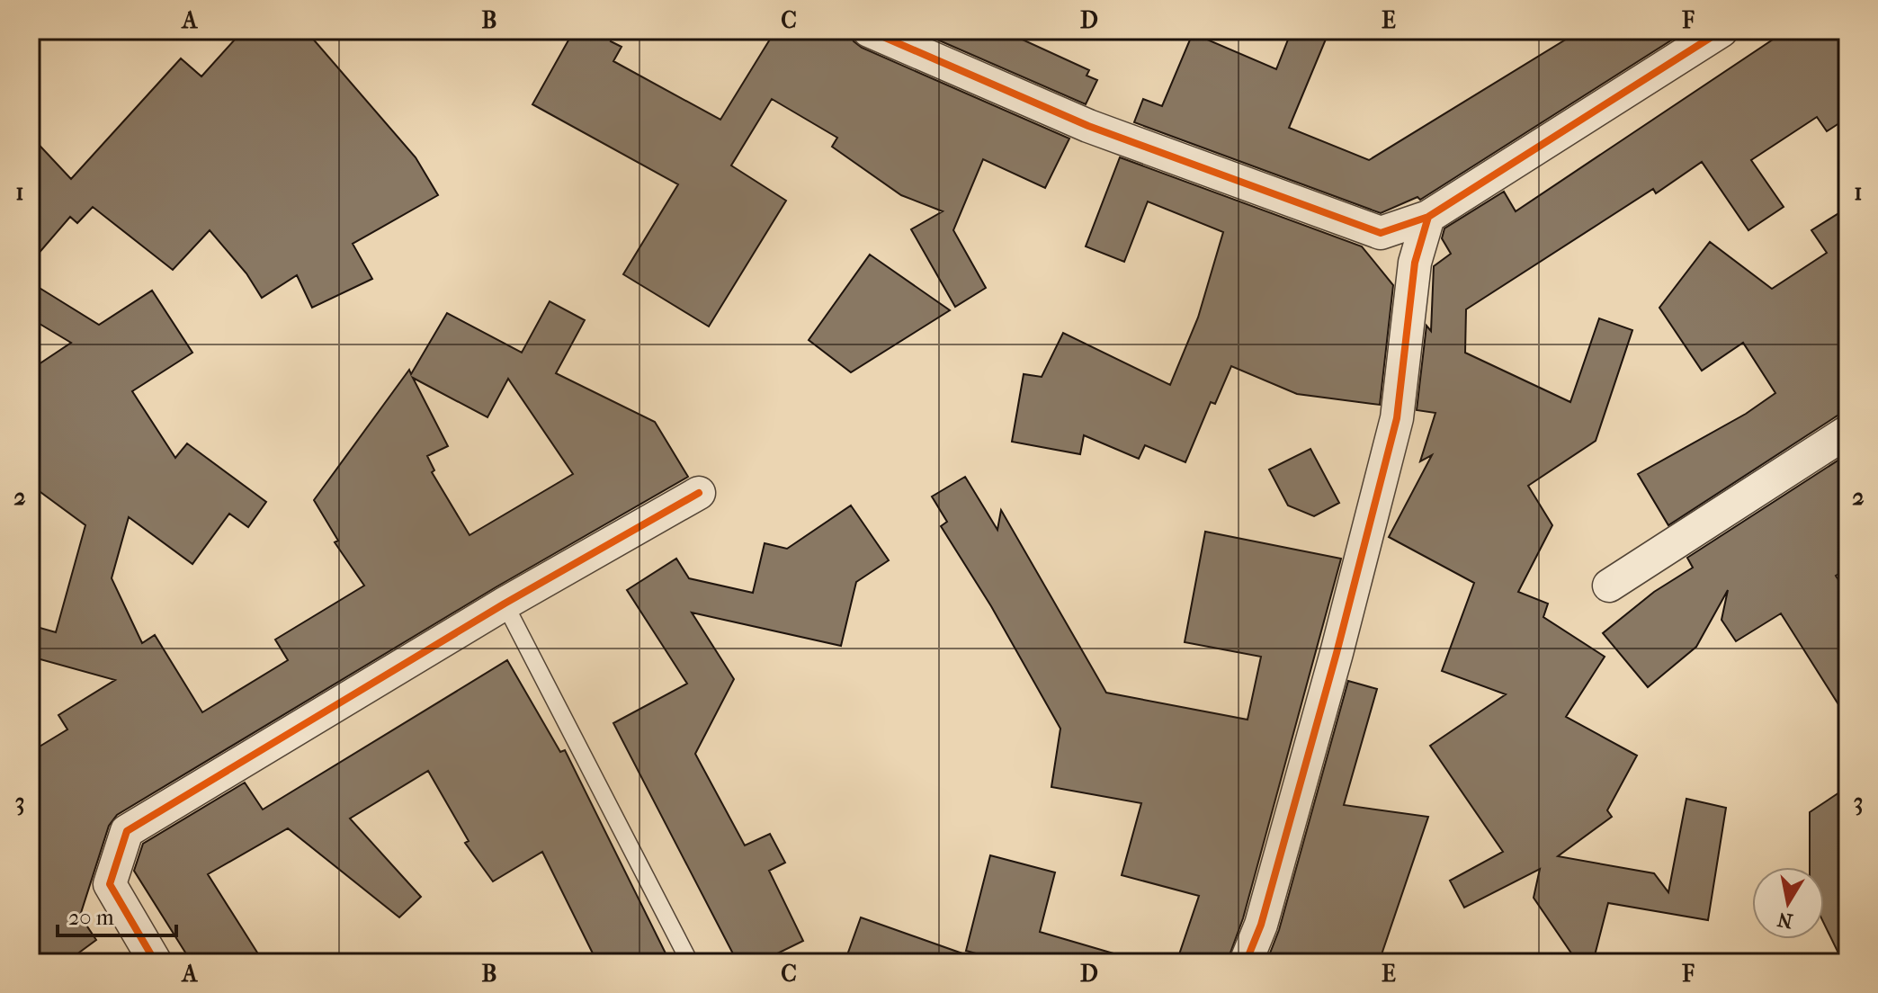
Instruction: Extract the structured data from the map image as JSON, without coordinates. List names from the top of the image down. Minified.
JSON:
{"scale_bar":"20 m","north":"bottom","grid":{"columns":["A","B","C","D","E","F"],"rows":["1","2","3"]}}
